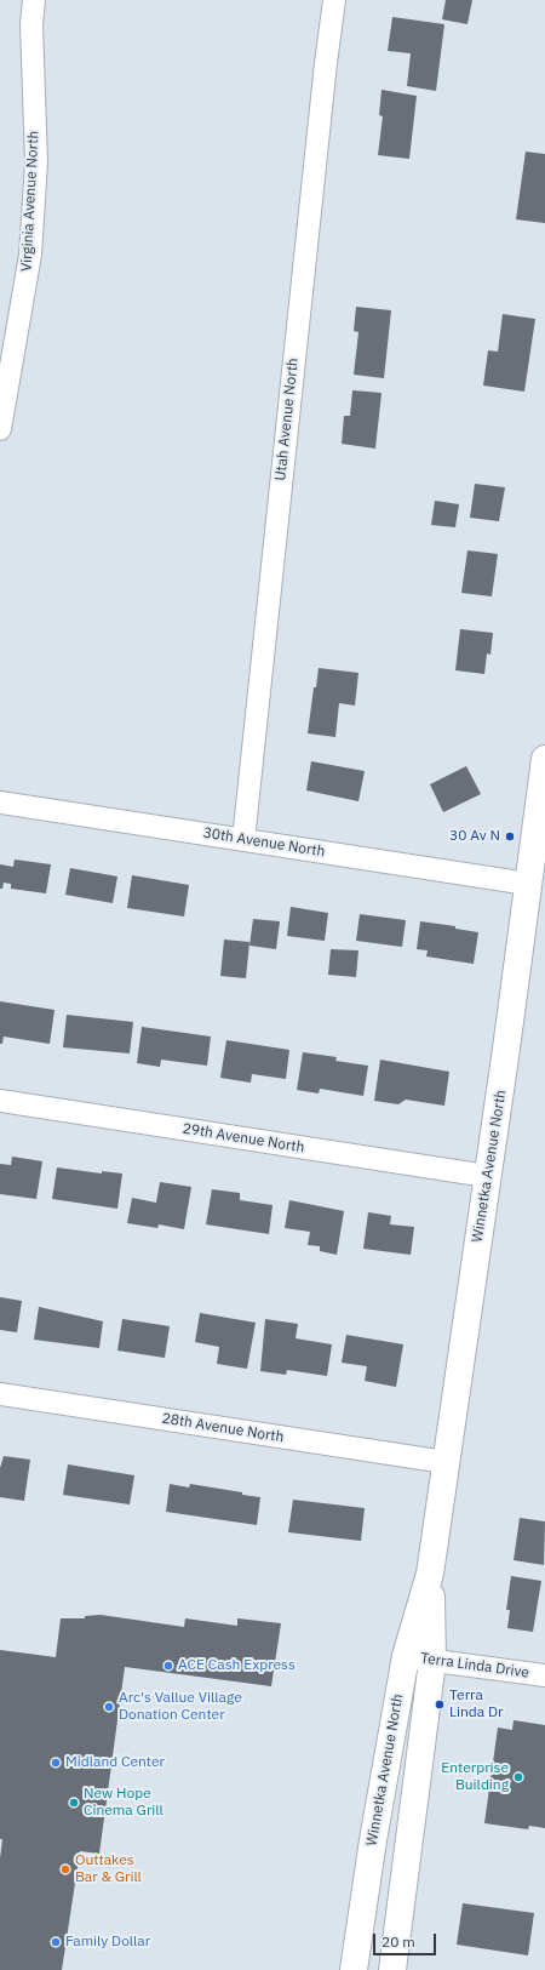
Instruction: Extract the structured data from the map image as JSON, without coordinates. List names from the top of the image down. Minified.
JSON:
{"streets":{"main road":["Winnetka Avenue North"],"street":["Virginia Avenue North","Utah Avenue North","30th Avenue North","29th Avenue North","28th Avenue North","Terra Linda Drive"]},"crossings":[["Utah Avenue North","30th Avenue North"],["30th Avenue North","Winnetka Avenue North"],["29th Avenue North","Winnetka Avenue North"],["Winnetka Avenue North","28th Avenue North"],["Winnetka Avenue North","Terra Linda Drive"]],"places":["30 Av N","ACE Cash Express","Terra Linda Dr","Arc's Vallue Village Donation Center","Midland Center","Enterprise Building","New Hope Cinema Grill","Outtakes Bar & Grill","Family Dollar"],"scale_bar":"20 m"}
